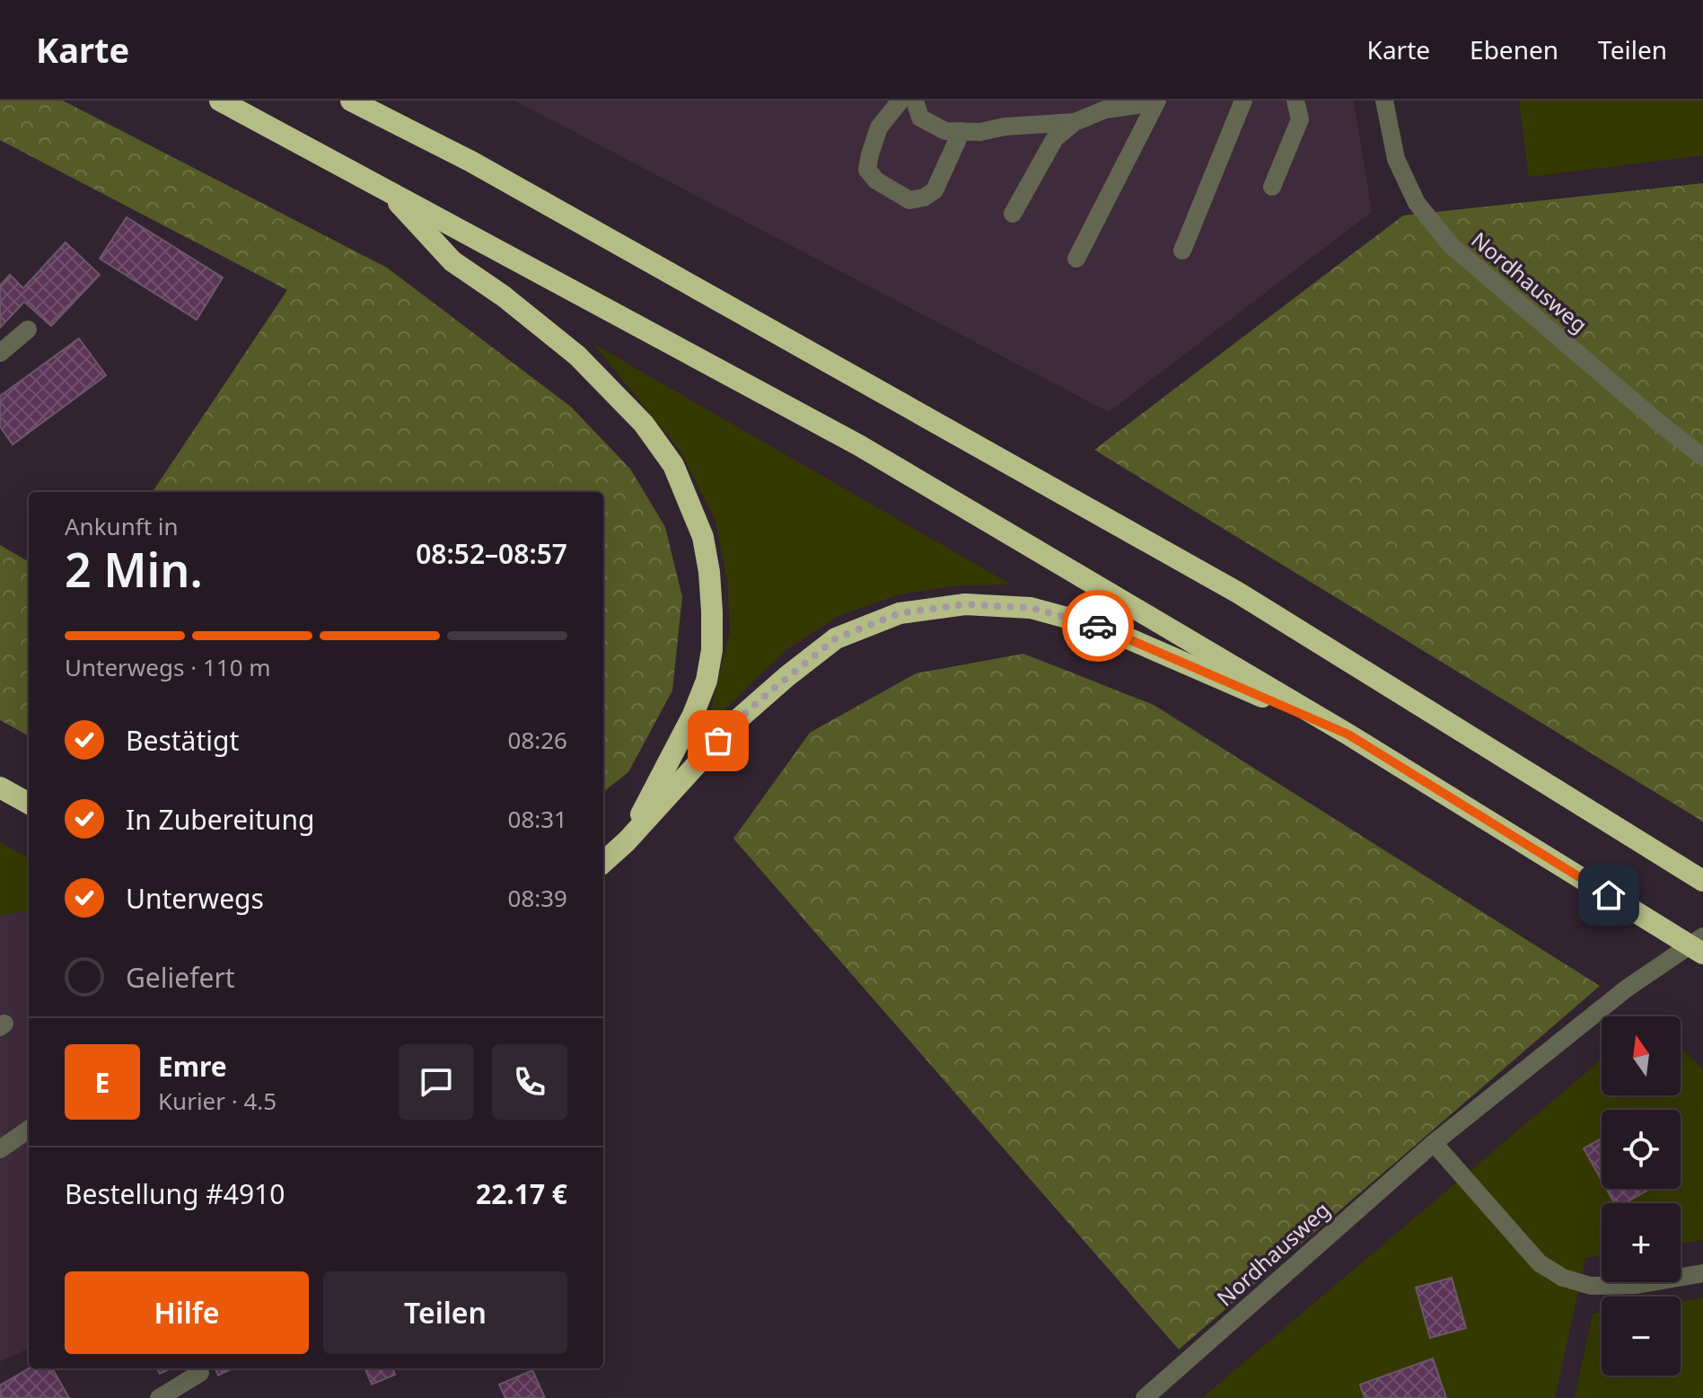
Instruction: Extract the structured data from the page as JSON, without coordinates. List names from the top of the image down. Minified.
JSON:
{"streets":{"street":["Nordhausweg"]},"north":"top","page":{"header":"Karte","nav":["Karte","Ebenen","Teilen"],"heading":["2 Min.","Ankunft in","08:52–08:57"],"panel":["Emre","Kurier · 4.5","Bestellung #4910","22.17 €"],"bar":"Unterwegs · 110 m","list":[["Bestätigt","08:26"],["In Zubereitung","08:31"],["Unterwegs","08:39"],"Geliefert"],"map_buttons":["+","−"],"round":"E","buttons":["Hilfe","Teilen"]}}
